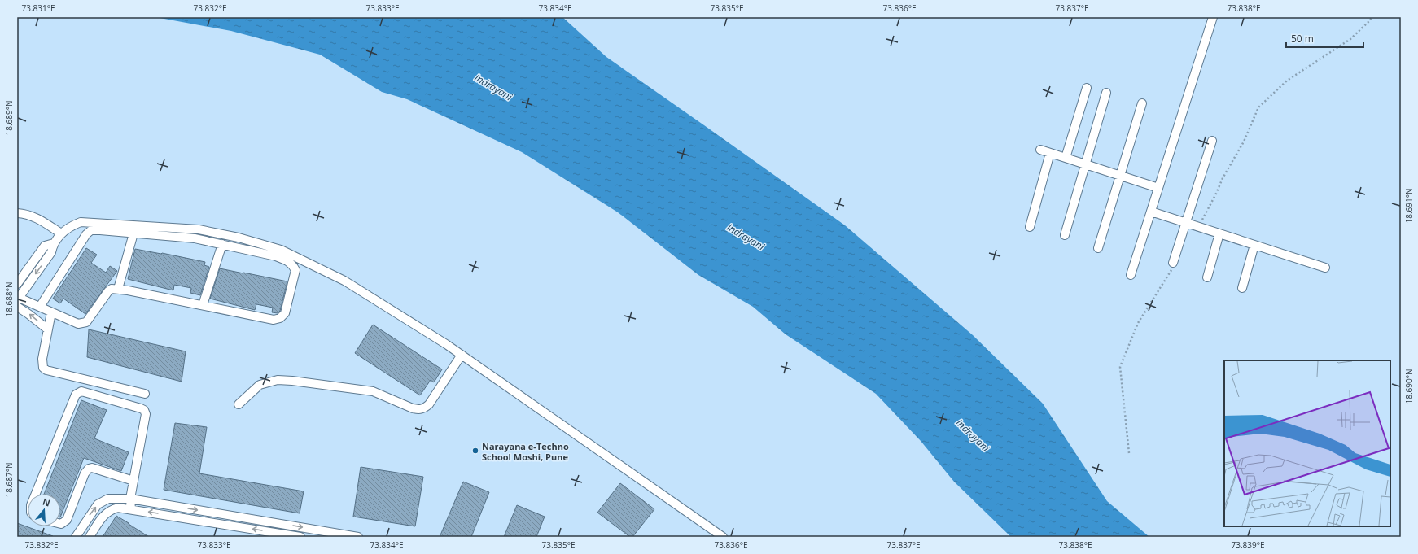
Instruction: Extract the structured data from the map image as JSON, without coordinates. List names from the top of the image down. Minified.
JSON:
{"water":["Indrayani"],"places":["Narayana e-Techno School Moshi, Pune"],"scale_bar":"50 m","north":"top","coordinates":["73.831°E","73.832°E","73.833°E","73.834°E","73.835°E","73.836°E","73.837°E","73.838°E","18.689°N","18.691°N","18.688°N","18.690°N","18.687°N","73.839°E"]}
